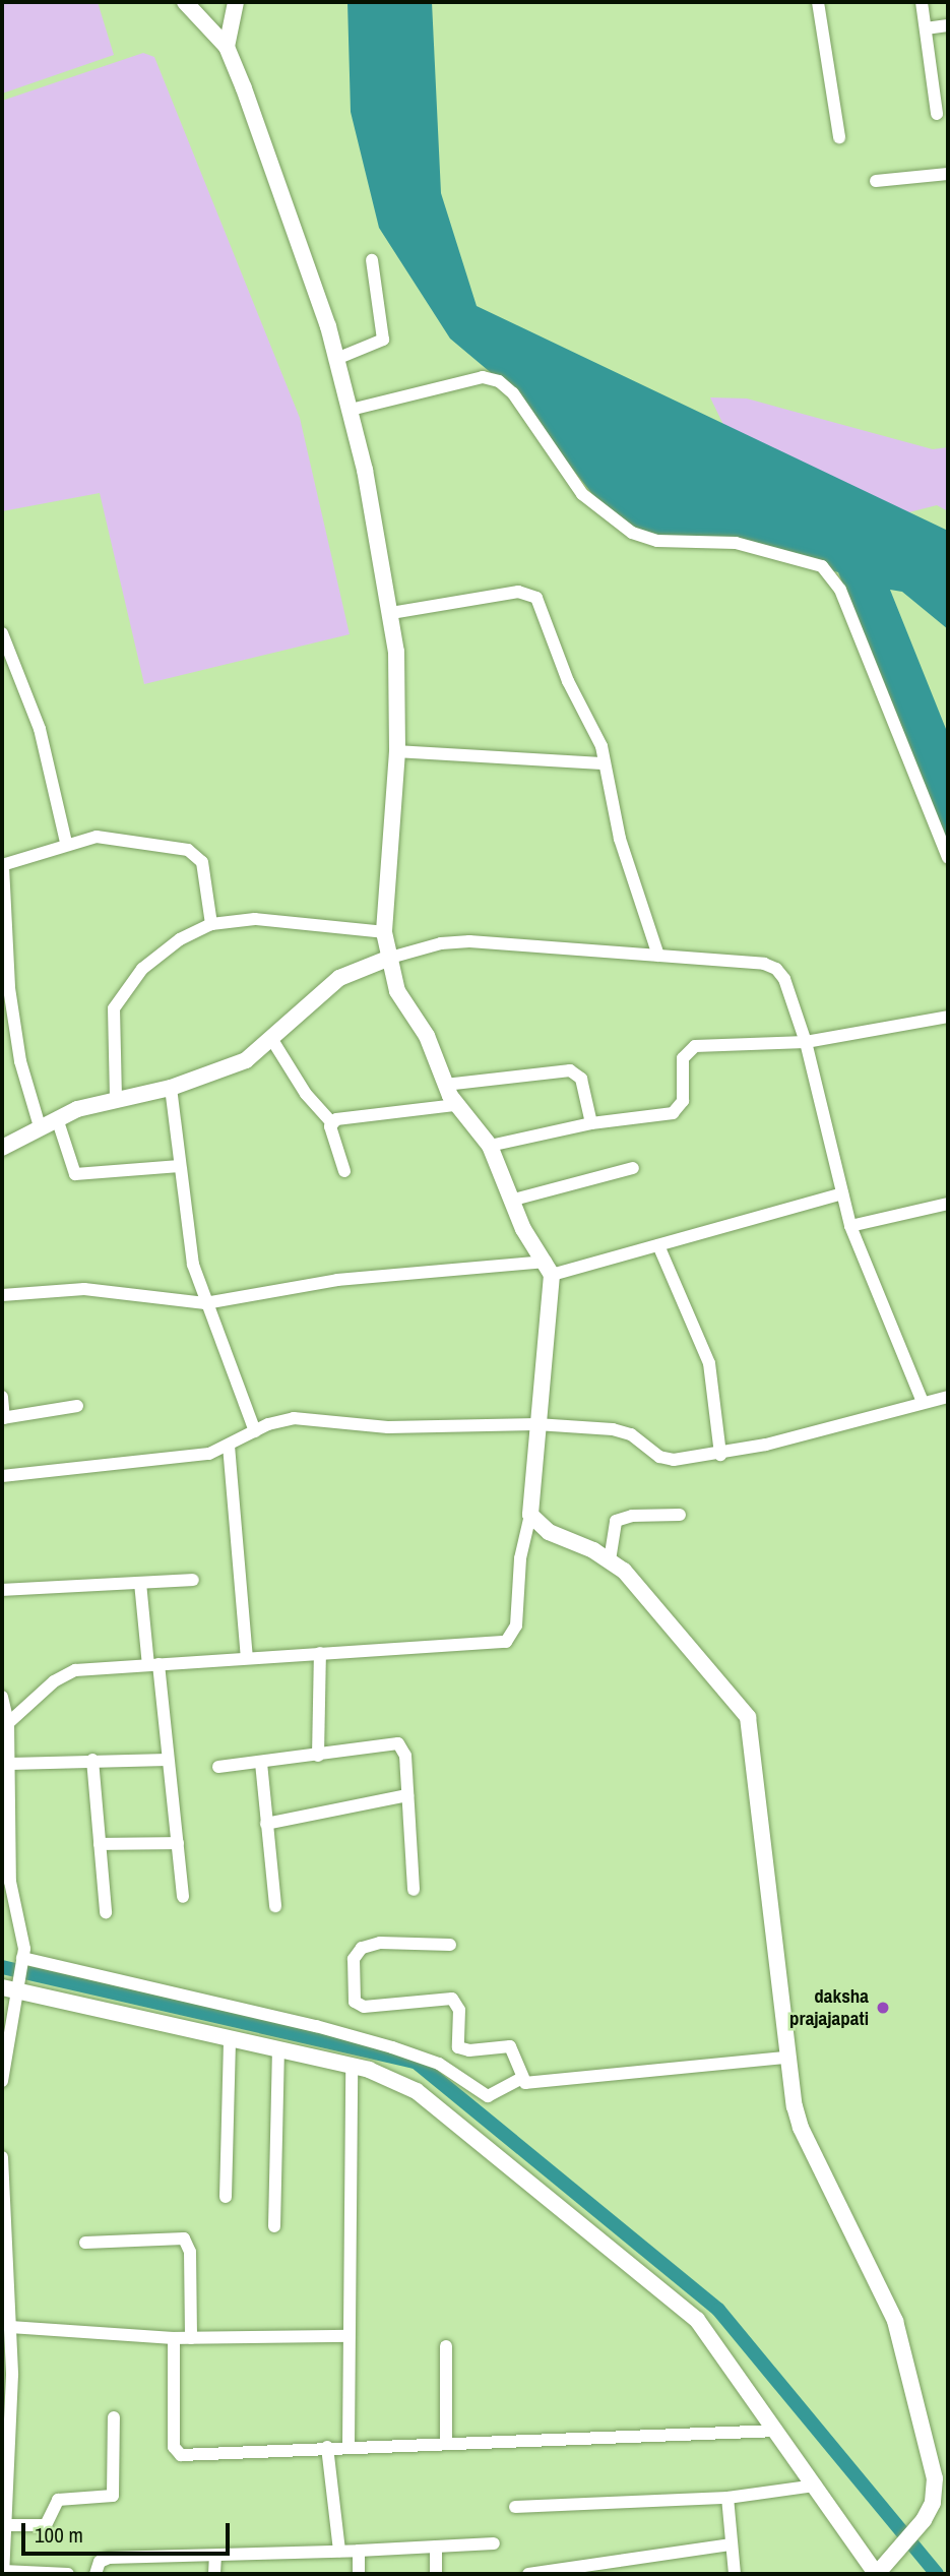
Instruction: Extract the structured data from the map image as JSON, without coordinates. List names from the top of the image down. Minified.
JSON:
{"places":["daksha prajajapati"],"scale_bar":"100 m"}
